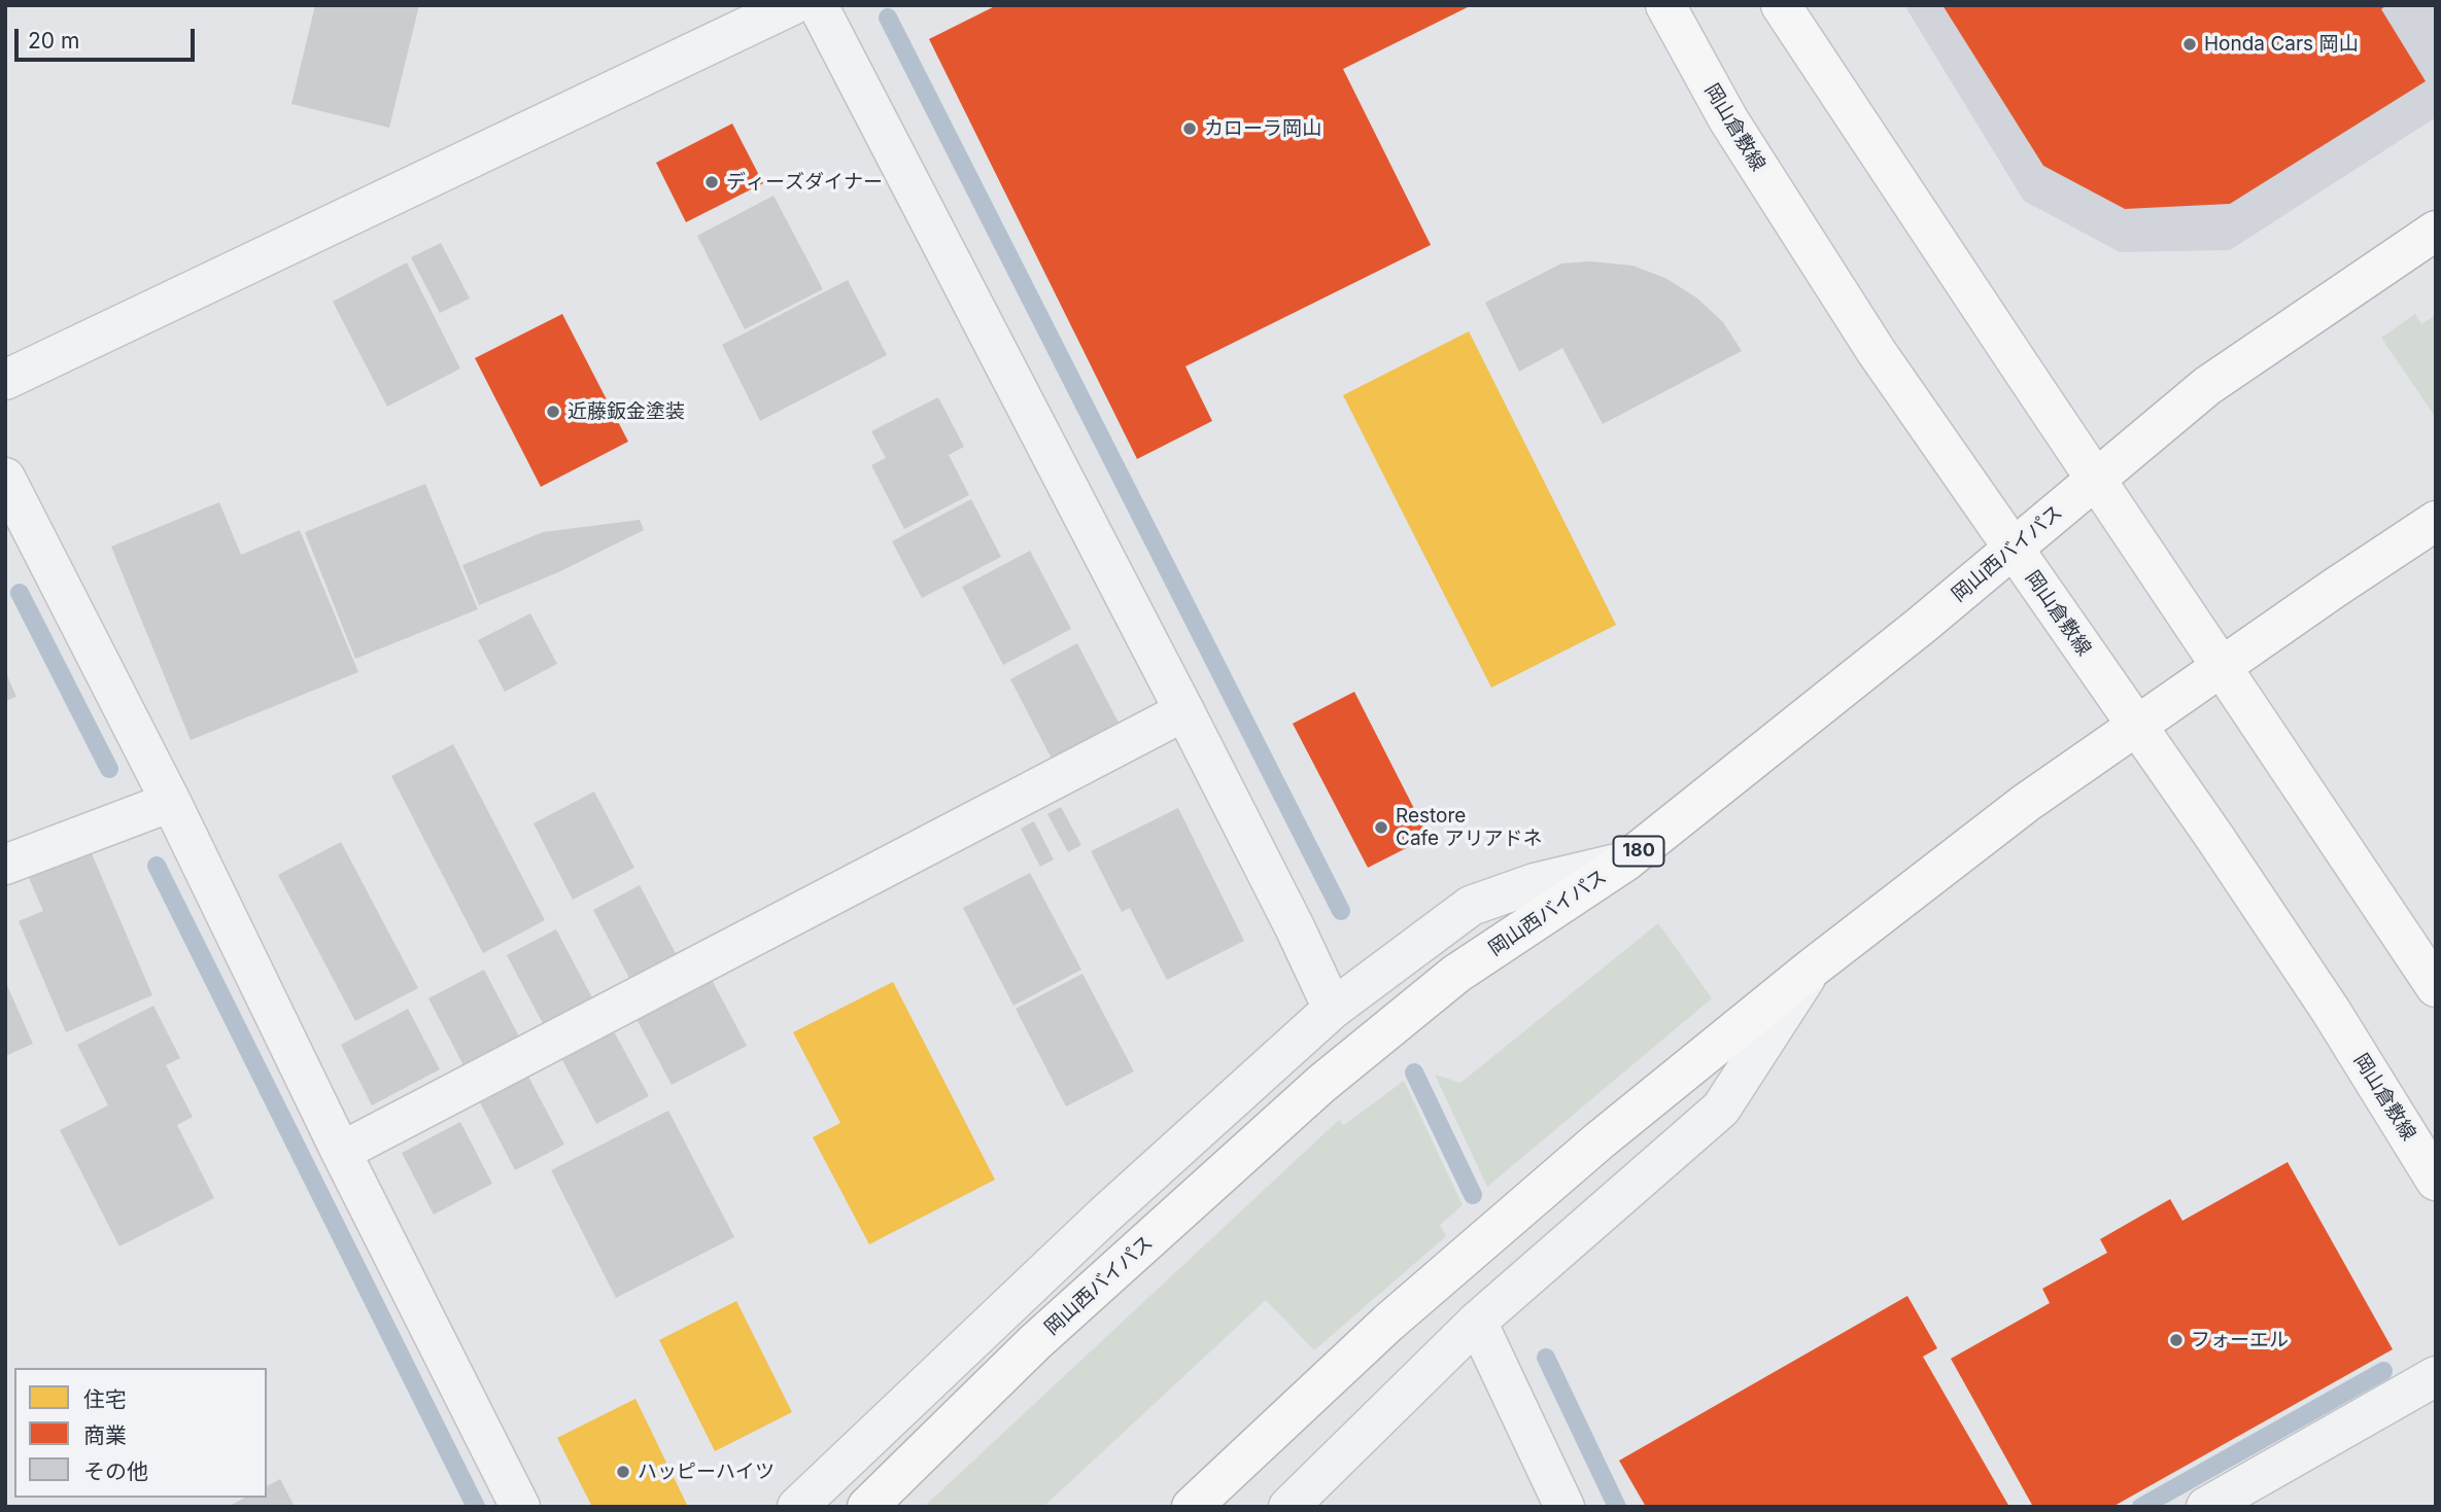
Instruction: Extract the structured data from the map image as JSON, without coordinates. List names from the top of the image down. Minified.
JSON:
{"streets":{"main road":["岡山倉敷線","岡山西バイパス","180"]},"crossings":[["岡山倉敷線","岡山西バイパス"]],"places":["Honda Cars 岡山","カローラ岡山","ディーズダイナー","近藤鈑金塗装","Restore Cafe アリアドネ","フォーエル","ハッピーハイツ"],"legend":["住宅","商業","その他"],"scale_bar":"20 m"}
